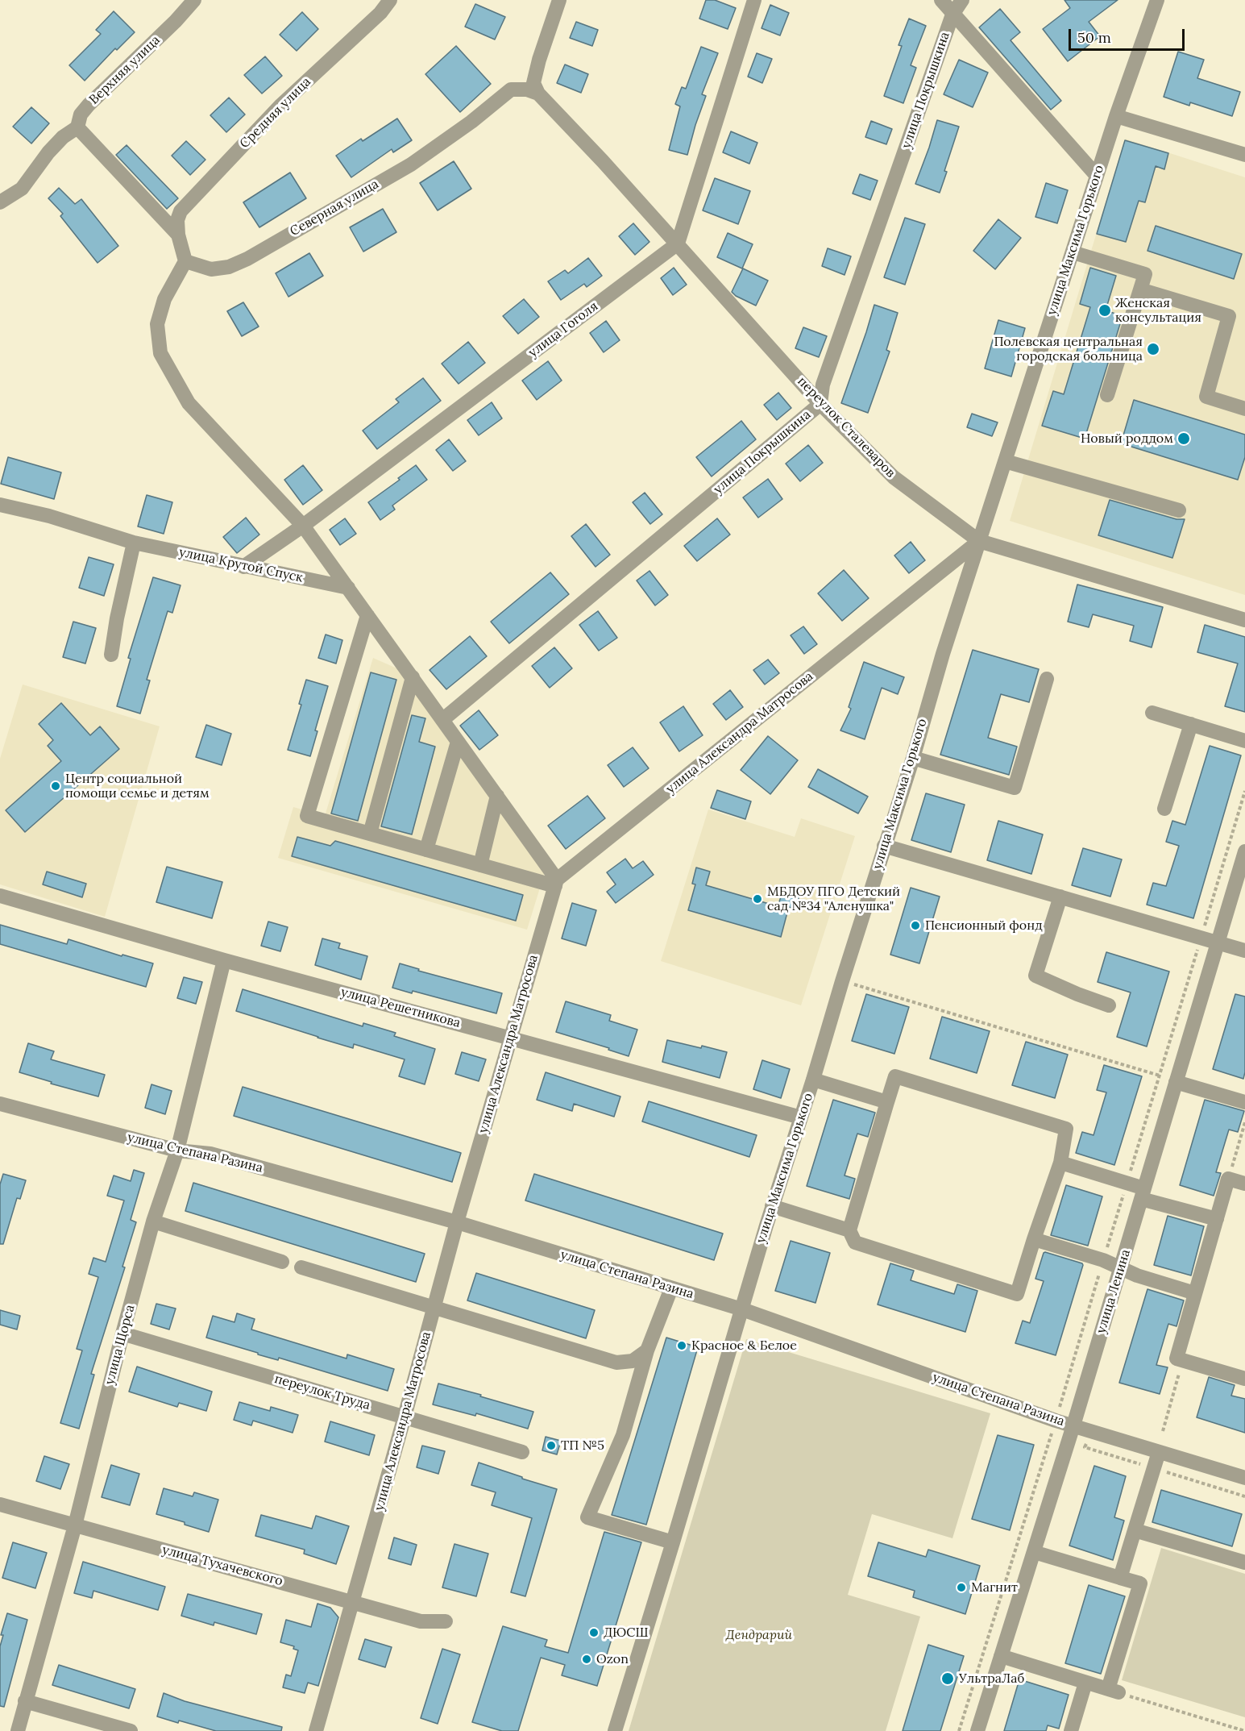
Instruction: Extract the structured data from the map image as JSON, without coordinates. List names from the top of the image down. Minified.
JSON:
{"streets":{"street":["Верхняя улица","улица Покрышкина","Средняя улица","Северная улица","улица Максима Горького","улица Гоголя","переулок Сталеваров","улица Крутой Спуск","улица Александра Матросова","улица Решетникова","улица Степана Разина","улица Ленина","улица Щорса","переулок Труда","улица Тухачевского"]},"crossings":[["улица Покрышкина","переулок Сталеваров"],["Северная улица","переулок Сталеваров"],["улица Максима Горького","переулок Сталеваров"],["улица Максима Горького","улица Александра Матросова"],["улица Максима Горького","улица Решетникова"],["улица Максима Горького","улица Степана Разина"],["улица Гоголя","переулок Сталеваров"],["улица Гоголя","улица Крутой Спуск"],["переулок Сталеваров","улица Александра Матросова"],["улица Александра Матросова","улица Решетникова"],["улица Александра Матросова","улица Степана Разина"],["улица Александра Матросова","переулок Труда"],["улица Александра Матросова","улица Тухачевского"],["улица Решетникова","улица Щорса"],["улица Степана Разина","улица Ленина"],["улица Степана Разина","улица Щорса"],["улица Щорса","переулок Труда"],["улица Щорса","улица Тухачевского"]],"parks":["Дендрарий"],"places":["Женская консультация","Полевская центральная городская больница","Новый роддом","Центр социальной помощи семье и детям","МБДОУ ПГО Детский сад №34 \"Аленушка\"","Пенсионный фонд","Красное & Белое","ТП №5","Магнит","ДЮСШ","Ozon","УльтраЛаб"],"scale_bar":"50 m"}
